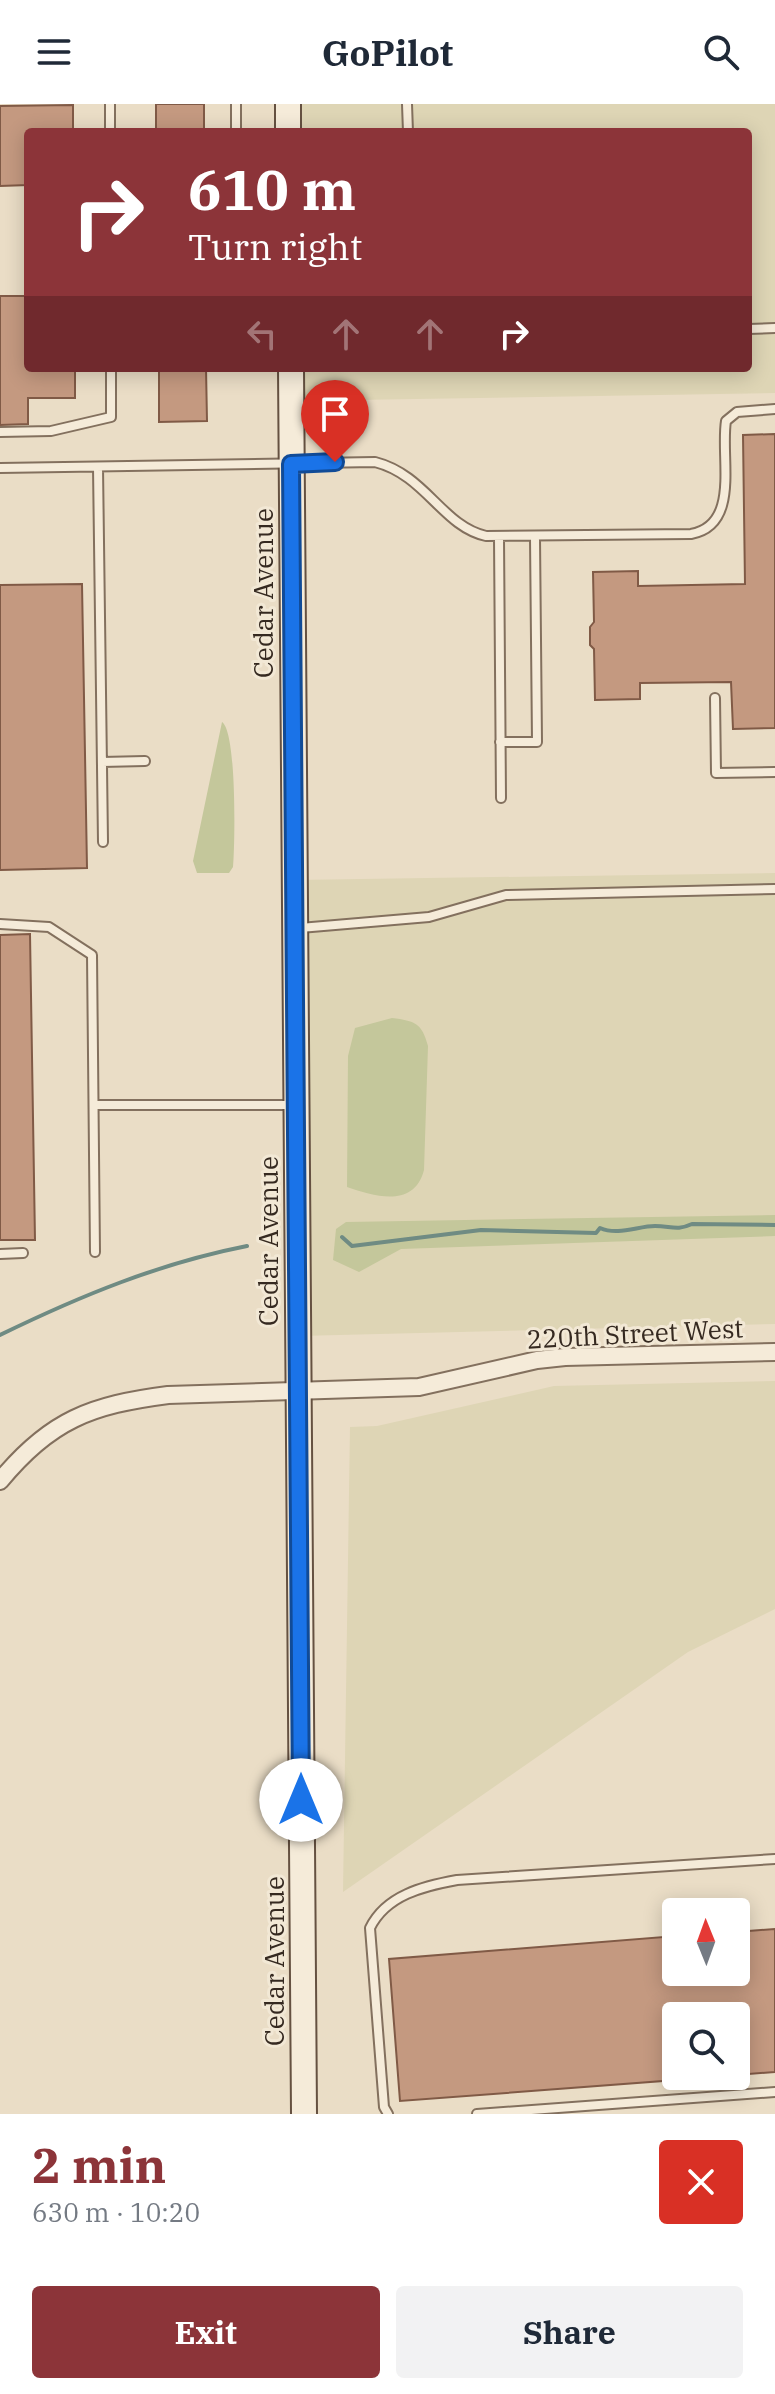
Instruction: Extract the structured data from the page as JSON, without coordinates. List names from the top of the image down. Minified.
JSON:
{"streets":{"main road":["Cedar Avenue"],"street":["220th Street West"]},"crossings":[["Cedar Avenue","220th Street West"]],"north":"top","page":{"header":"GoPilot","turn":["610 m","Turn right"],"heading":["2 min","630 m · 10:20"],"buttons":["Exit","Share"]}}
